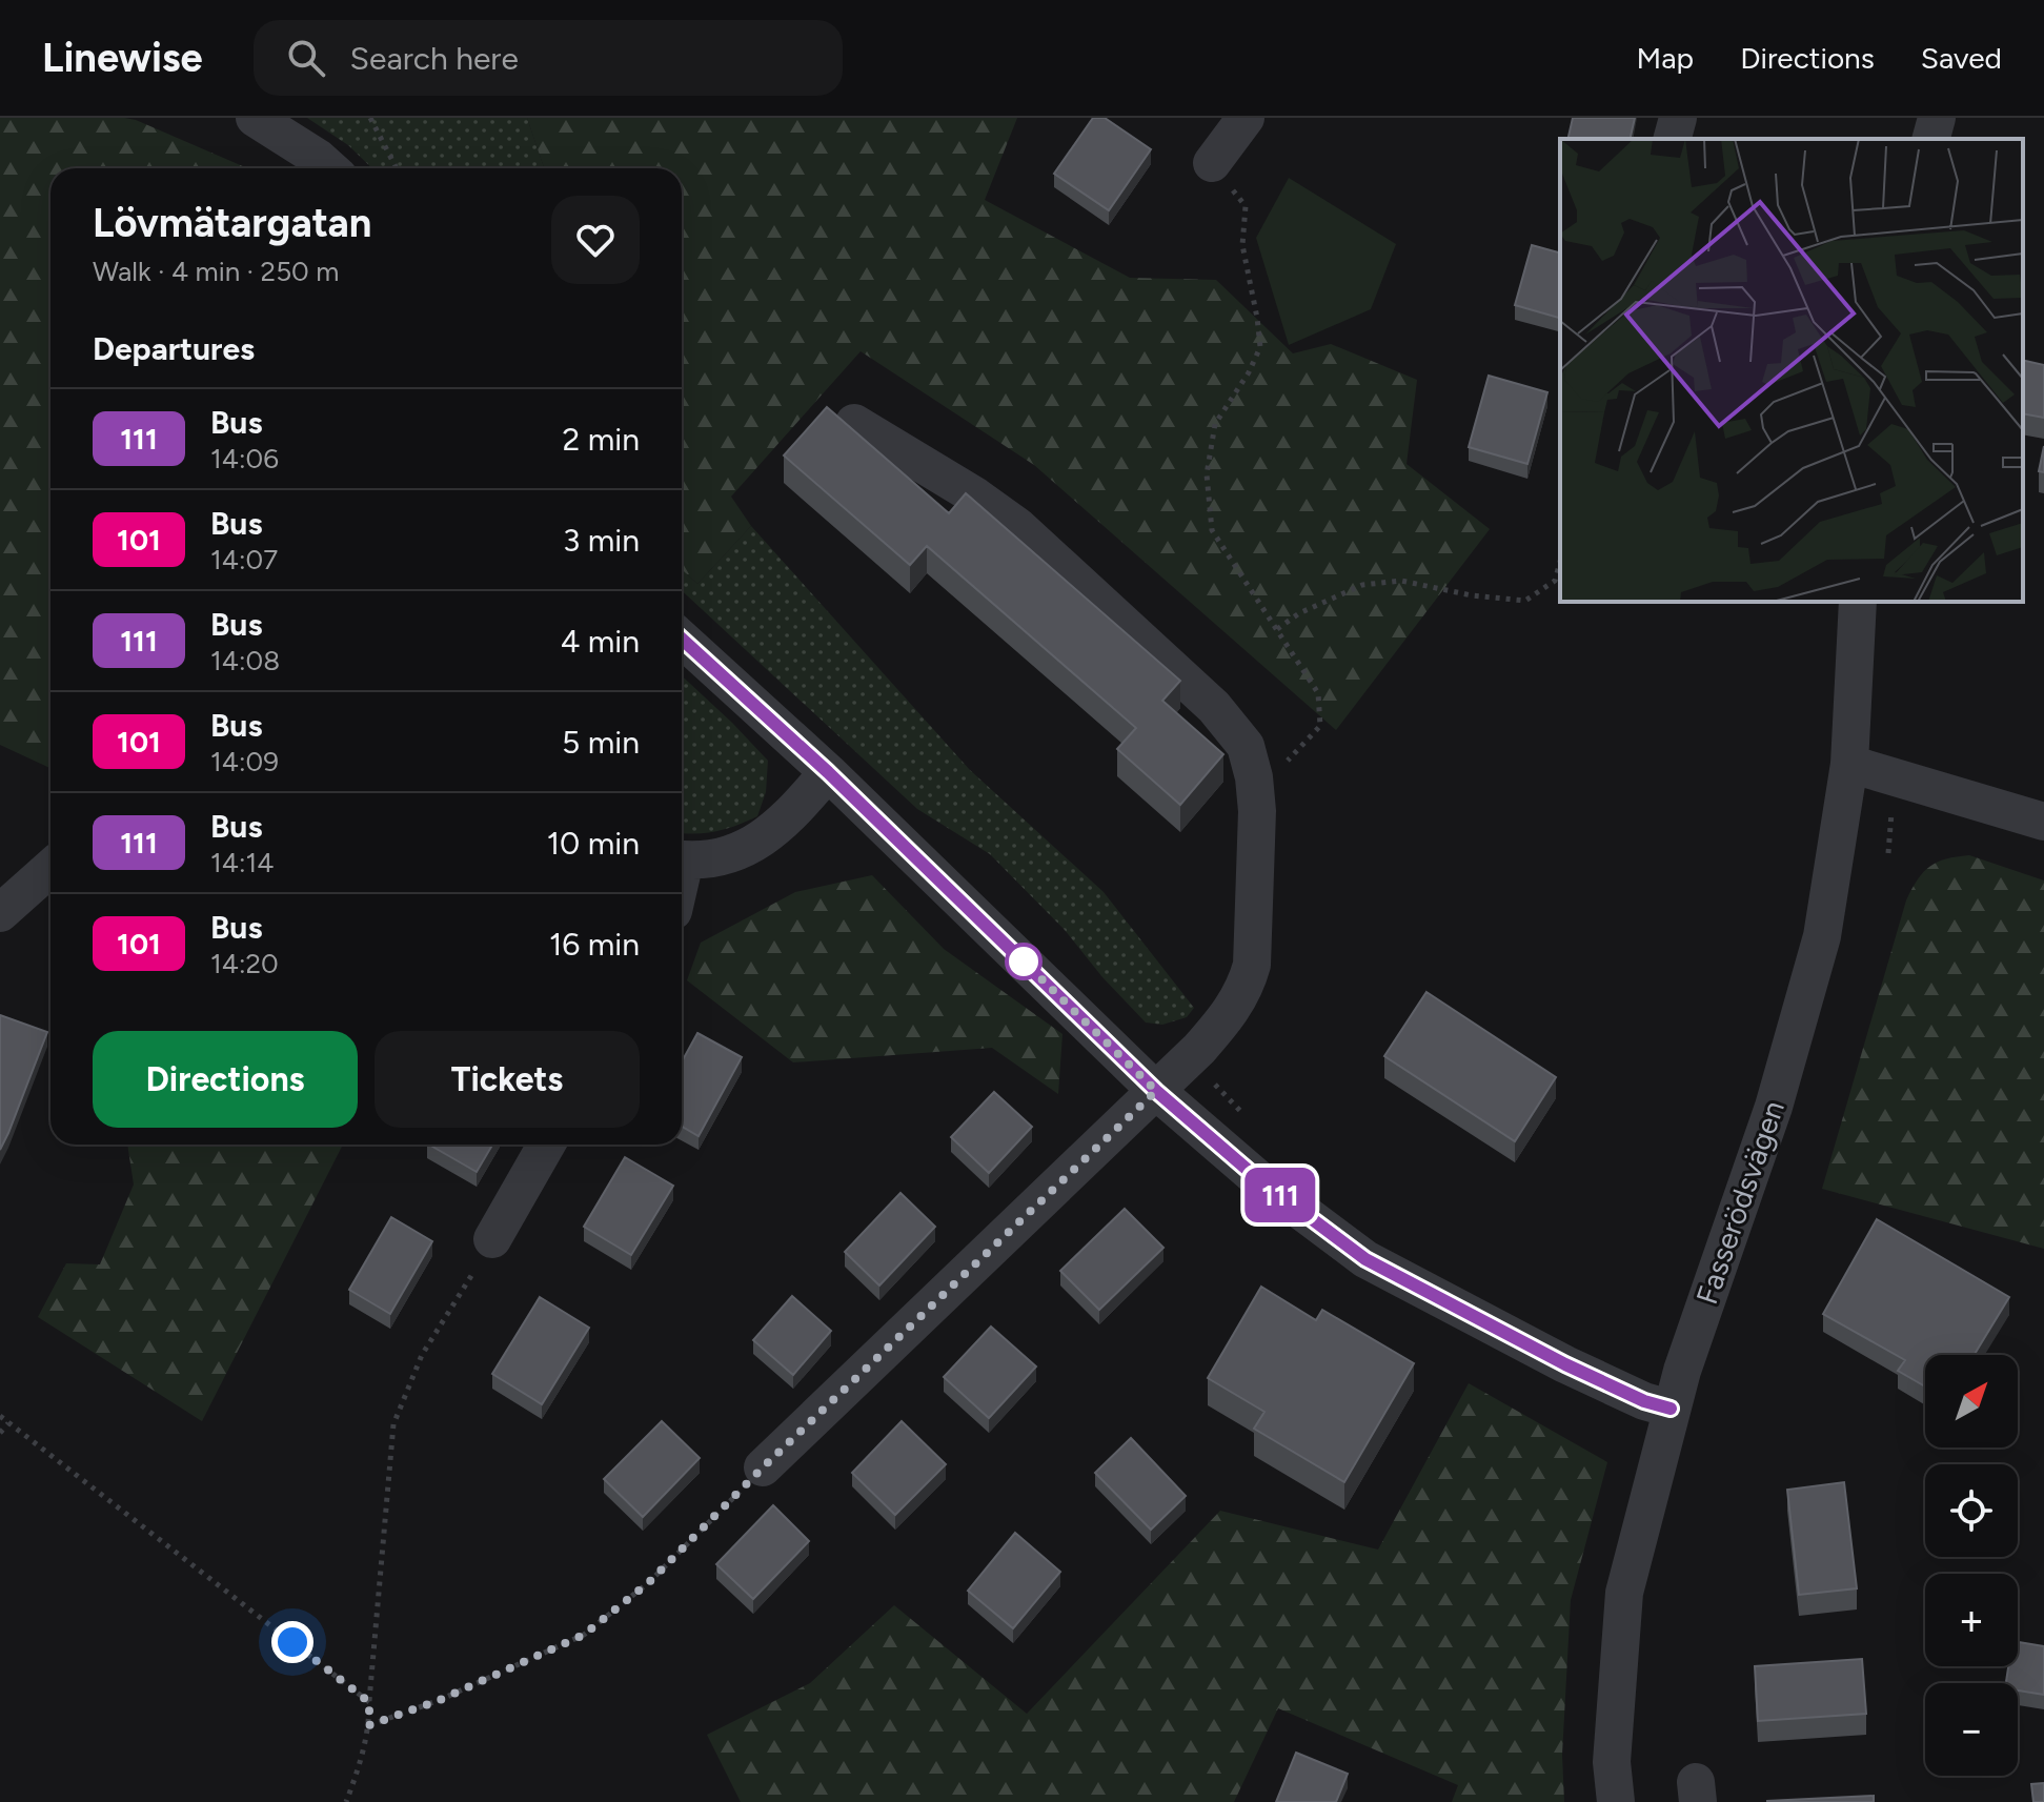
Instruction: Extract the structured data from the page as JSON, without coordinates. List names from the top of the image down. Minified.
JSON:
{"streets":{"street":["Fasserödsvägen"]},"lines":["bus line 111"],"north":"top right","page":{"header":"Linewise","search":"Search here","nav":["Map","Directions","Saved"],"on_map":"111","heading":[["Lövmätargatan","Walk · 4 min · 250 m"],"Departures"],"list":[{"mark":"111","name":"Bus","note":"14:06","value":"2 min"},{"mark":"101","name":"Bus","note":"14:07","value":"3 min"},{"mark":"111","name":"Bus","note":"14:08","value":"4 min"},{"mark":"101","name":"Bus","note":"14:09","value":"5 min"},{"mark":"111","name":"Bus","note":"14:14","value":"10 min"},{"mark":"101","name":"Bus","note":"14:20","value":"16 min"}],"buttons":["Directions","Tickets"],"map_buttons":["+","−"]}}
